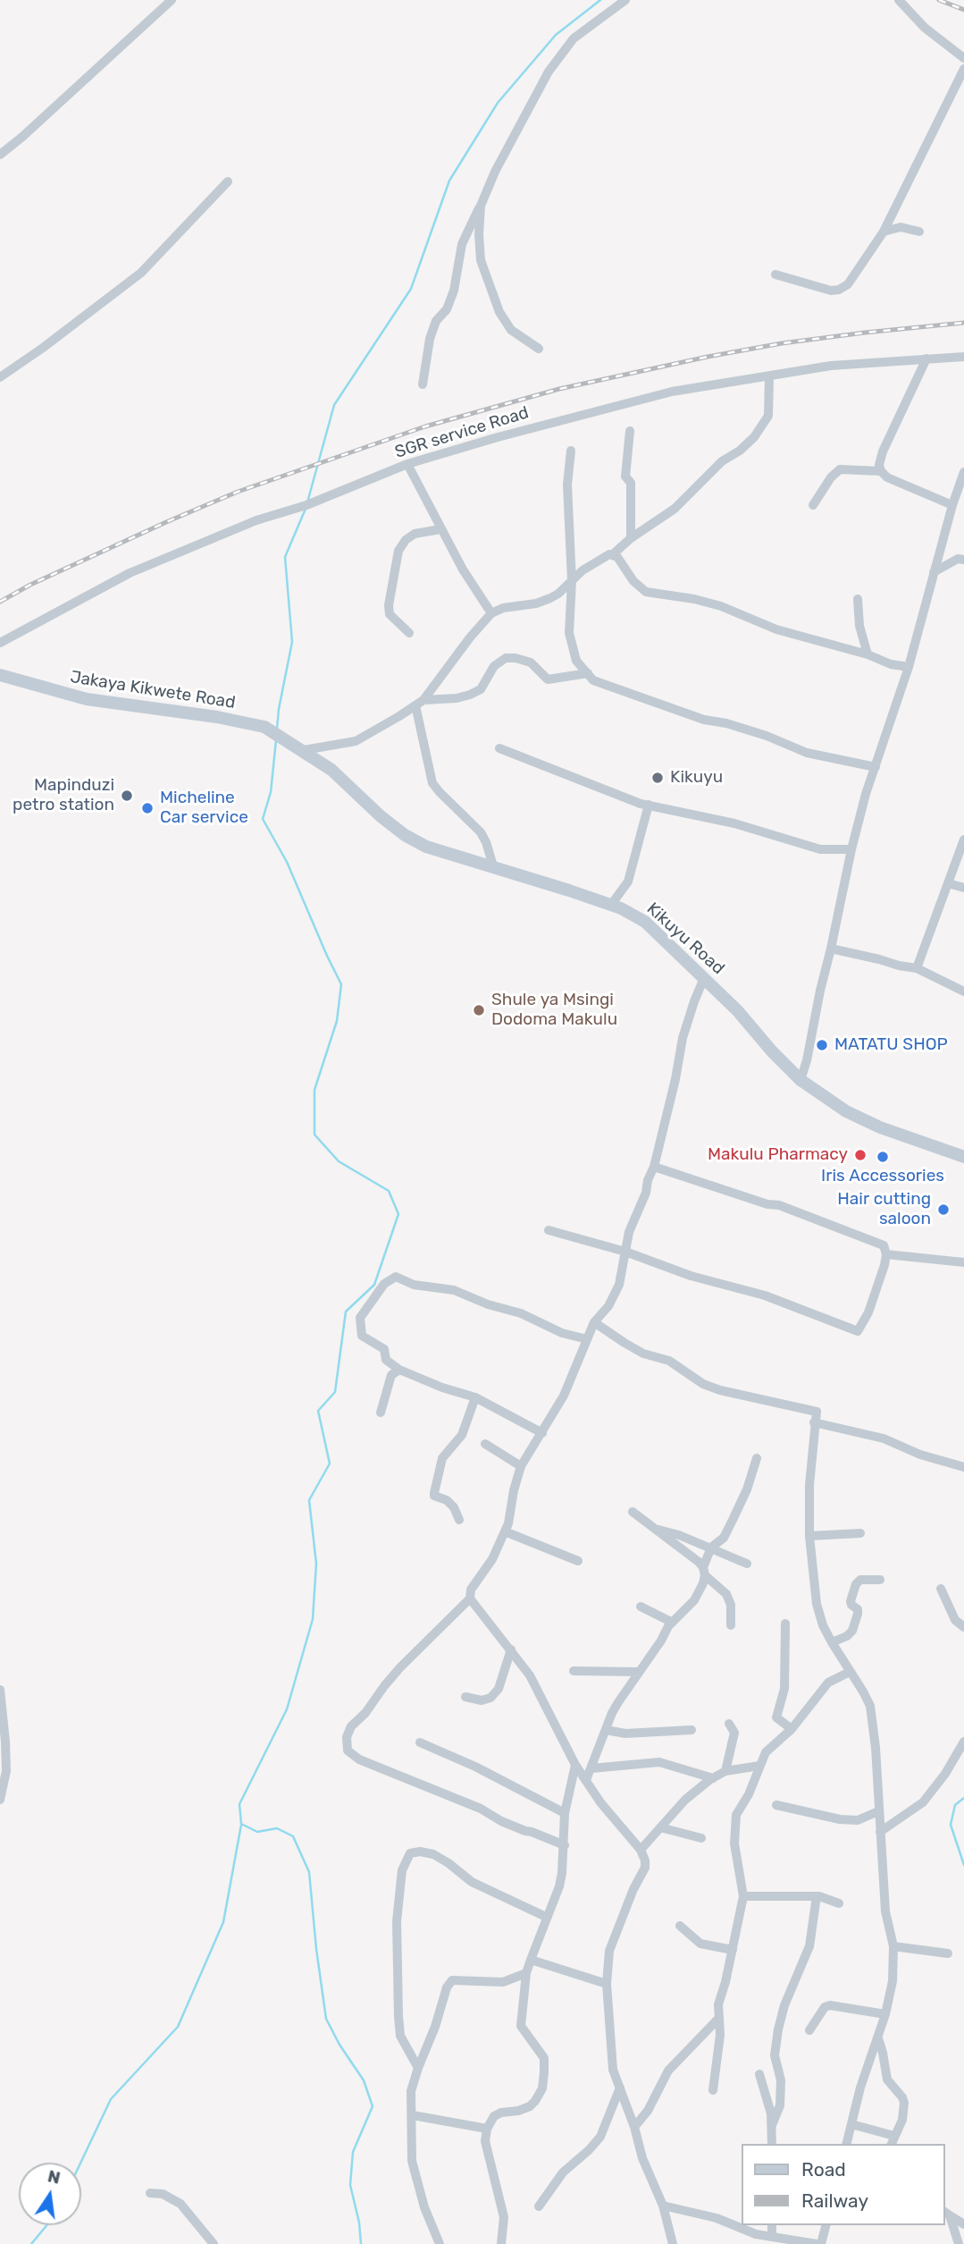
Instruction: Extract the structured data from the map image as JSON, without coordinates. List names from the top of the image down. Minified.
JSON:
{"streets":{"main road":["Jakaya Kikwete Road","Kikuyu Road"],"street":["SGR service Road"]},"crossings":[["Jakaya Kikwete Road","Kikuyu Road"]],"places":["Kikuyu","Mapinduzi petro station","Micheline Car service","Shule ya Msingi Dodoma Makulu","MATATU SHOP","Makulu Pharmacy","Iris Accessories","Hair cutting saloon"],"legend":["Road","Railway"],"north":"top"}
